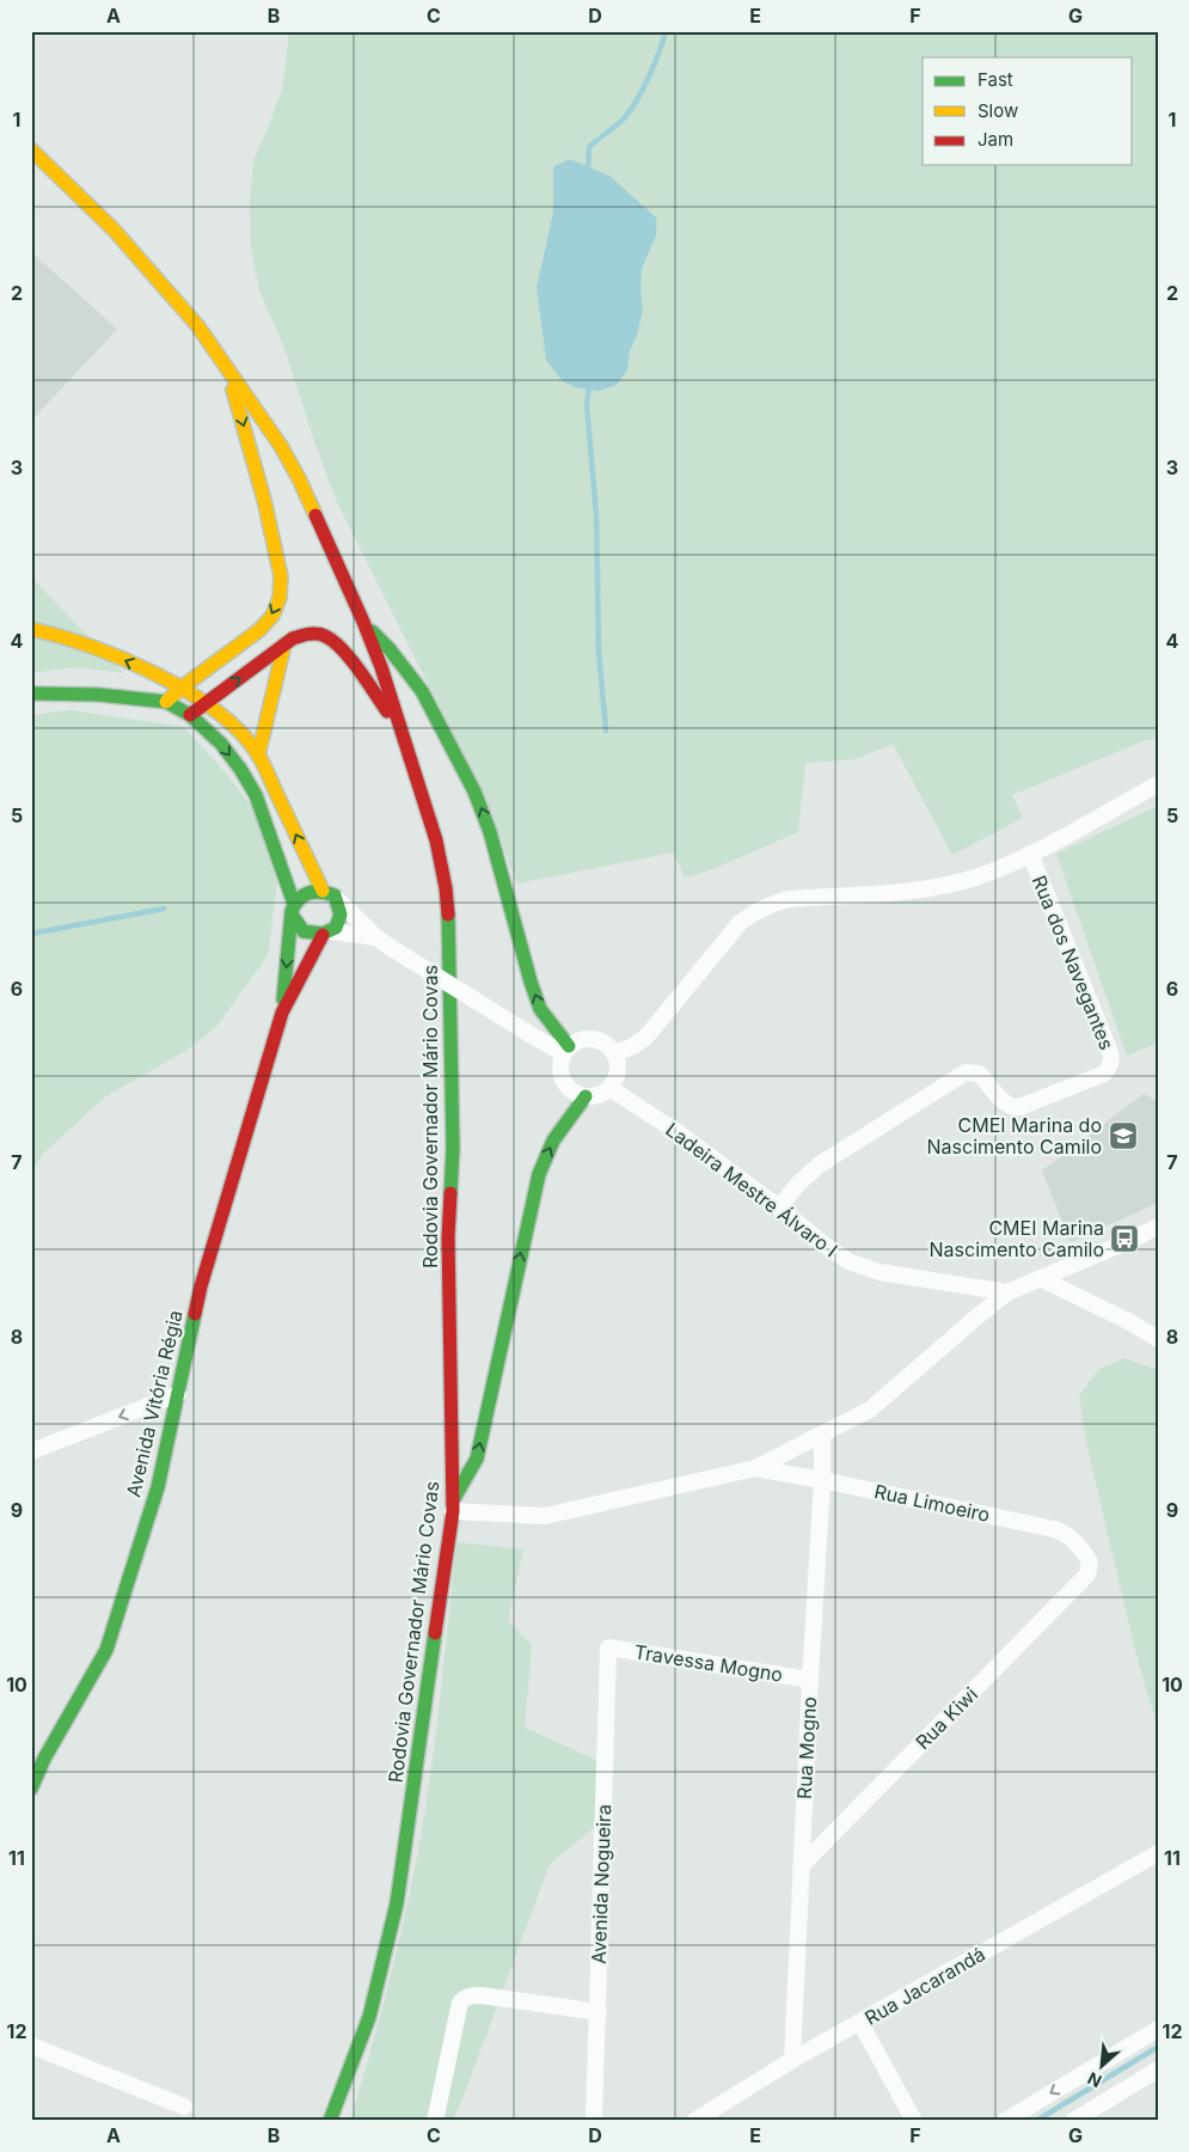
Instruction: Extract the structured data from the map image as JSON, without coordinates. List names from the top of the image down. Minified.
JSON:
{"streets":{"main road":["Rodovia Governador Mário Covas","Avenida Vitória Régia"],"street":["Rua dos Navegantes","Ladeira Mestre Álvaro I","Rua Limoeiro","Travessa Mogno","Rua Kiwi","Rua Mogno","Avenida Nogueira","Rua Jacarandá"]},"crossings":[["Rua dos Navegantes","Ladeira Mestre Álvaro I"],["Rua Limoeiro","Rua Kiwi"],["Rua Limoeiro","Rua Mogno"],["Travessa Mogno","Rua Mogno"],["Travessa Mogno","Avenida Nogueira"],["Rua Kiwi","Rua Mogno"],["Rua Mogno","Rua Jacarandá"]],"places":{"school or university":["CMEI Marina do Nascimento Camilo"],"bus stop":["CMEI Marina Nascimento Camilo"]},"legend":["Fast","Slow","Jam"],"north":"bottom left","grid":{"columns":["A","B","C","D","E","F","G"],"rows":["1","2","3","4","5","6","7","8","9","10","11","12"]}}
